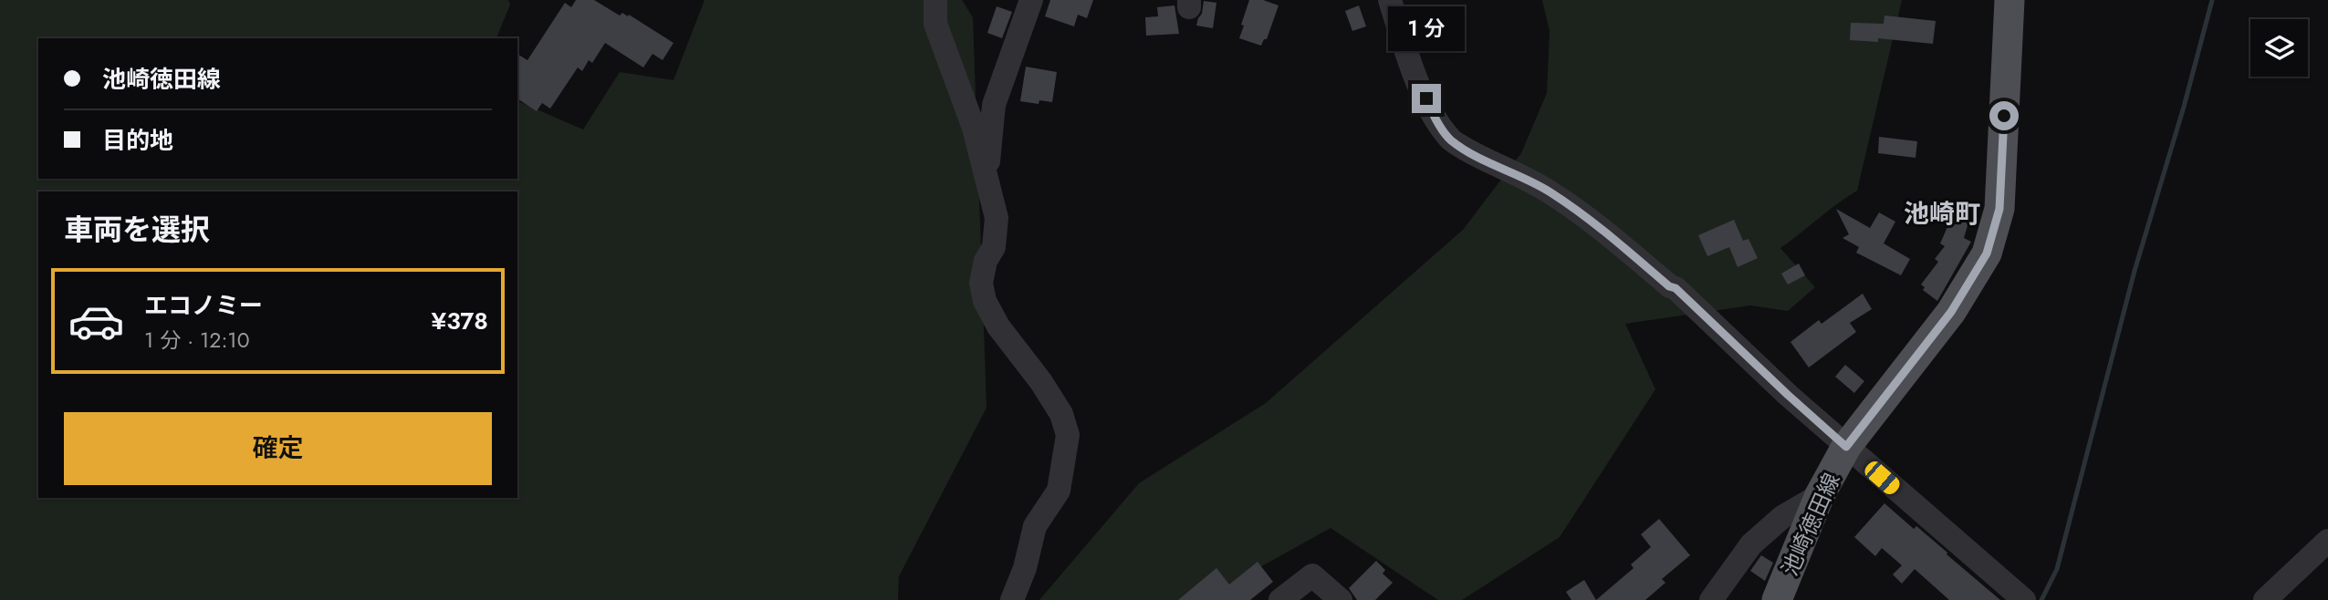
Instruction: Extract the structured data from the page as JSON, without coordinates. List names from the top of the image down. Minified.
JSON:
{"streets":{"main road":["池崎徳田線"]},"districts":["池崎町"],"page":{"bubble":"1 分","banner":["池崎徳田線","目的地"],"heading":"車両を選択","list":[{"name":"エコノミー","note":"1 分 · 12:10","value":"¥378"}],"buttons":"確定"}}
